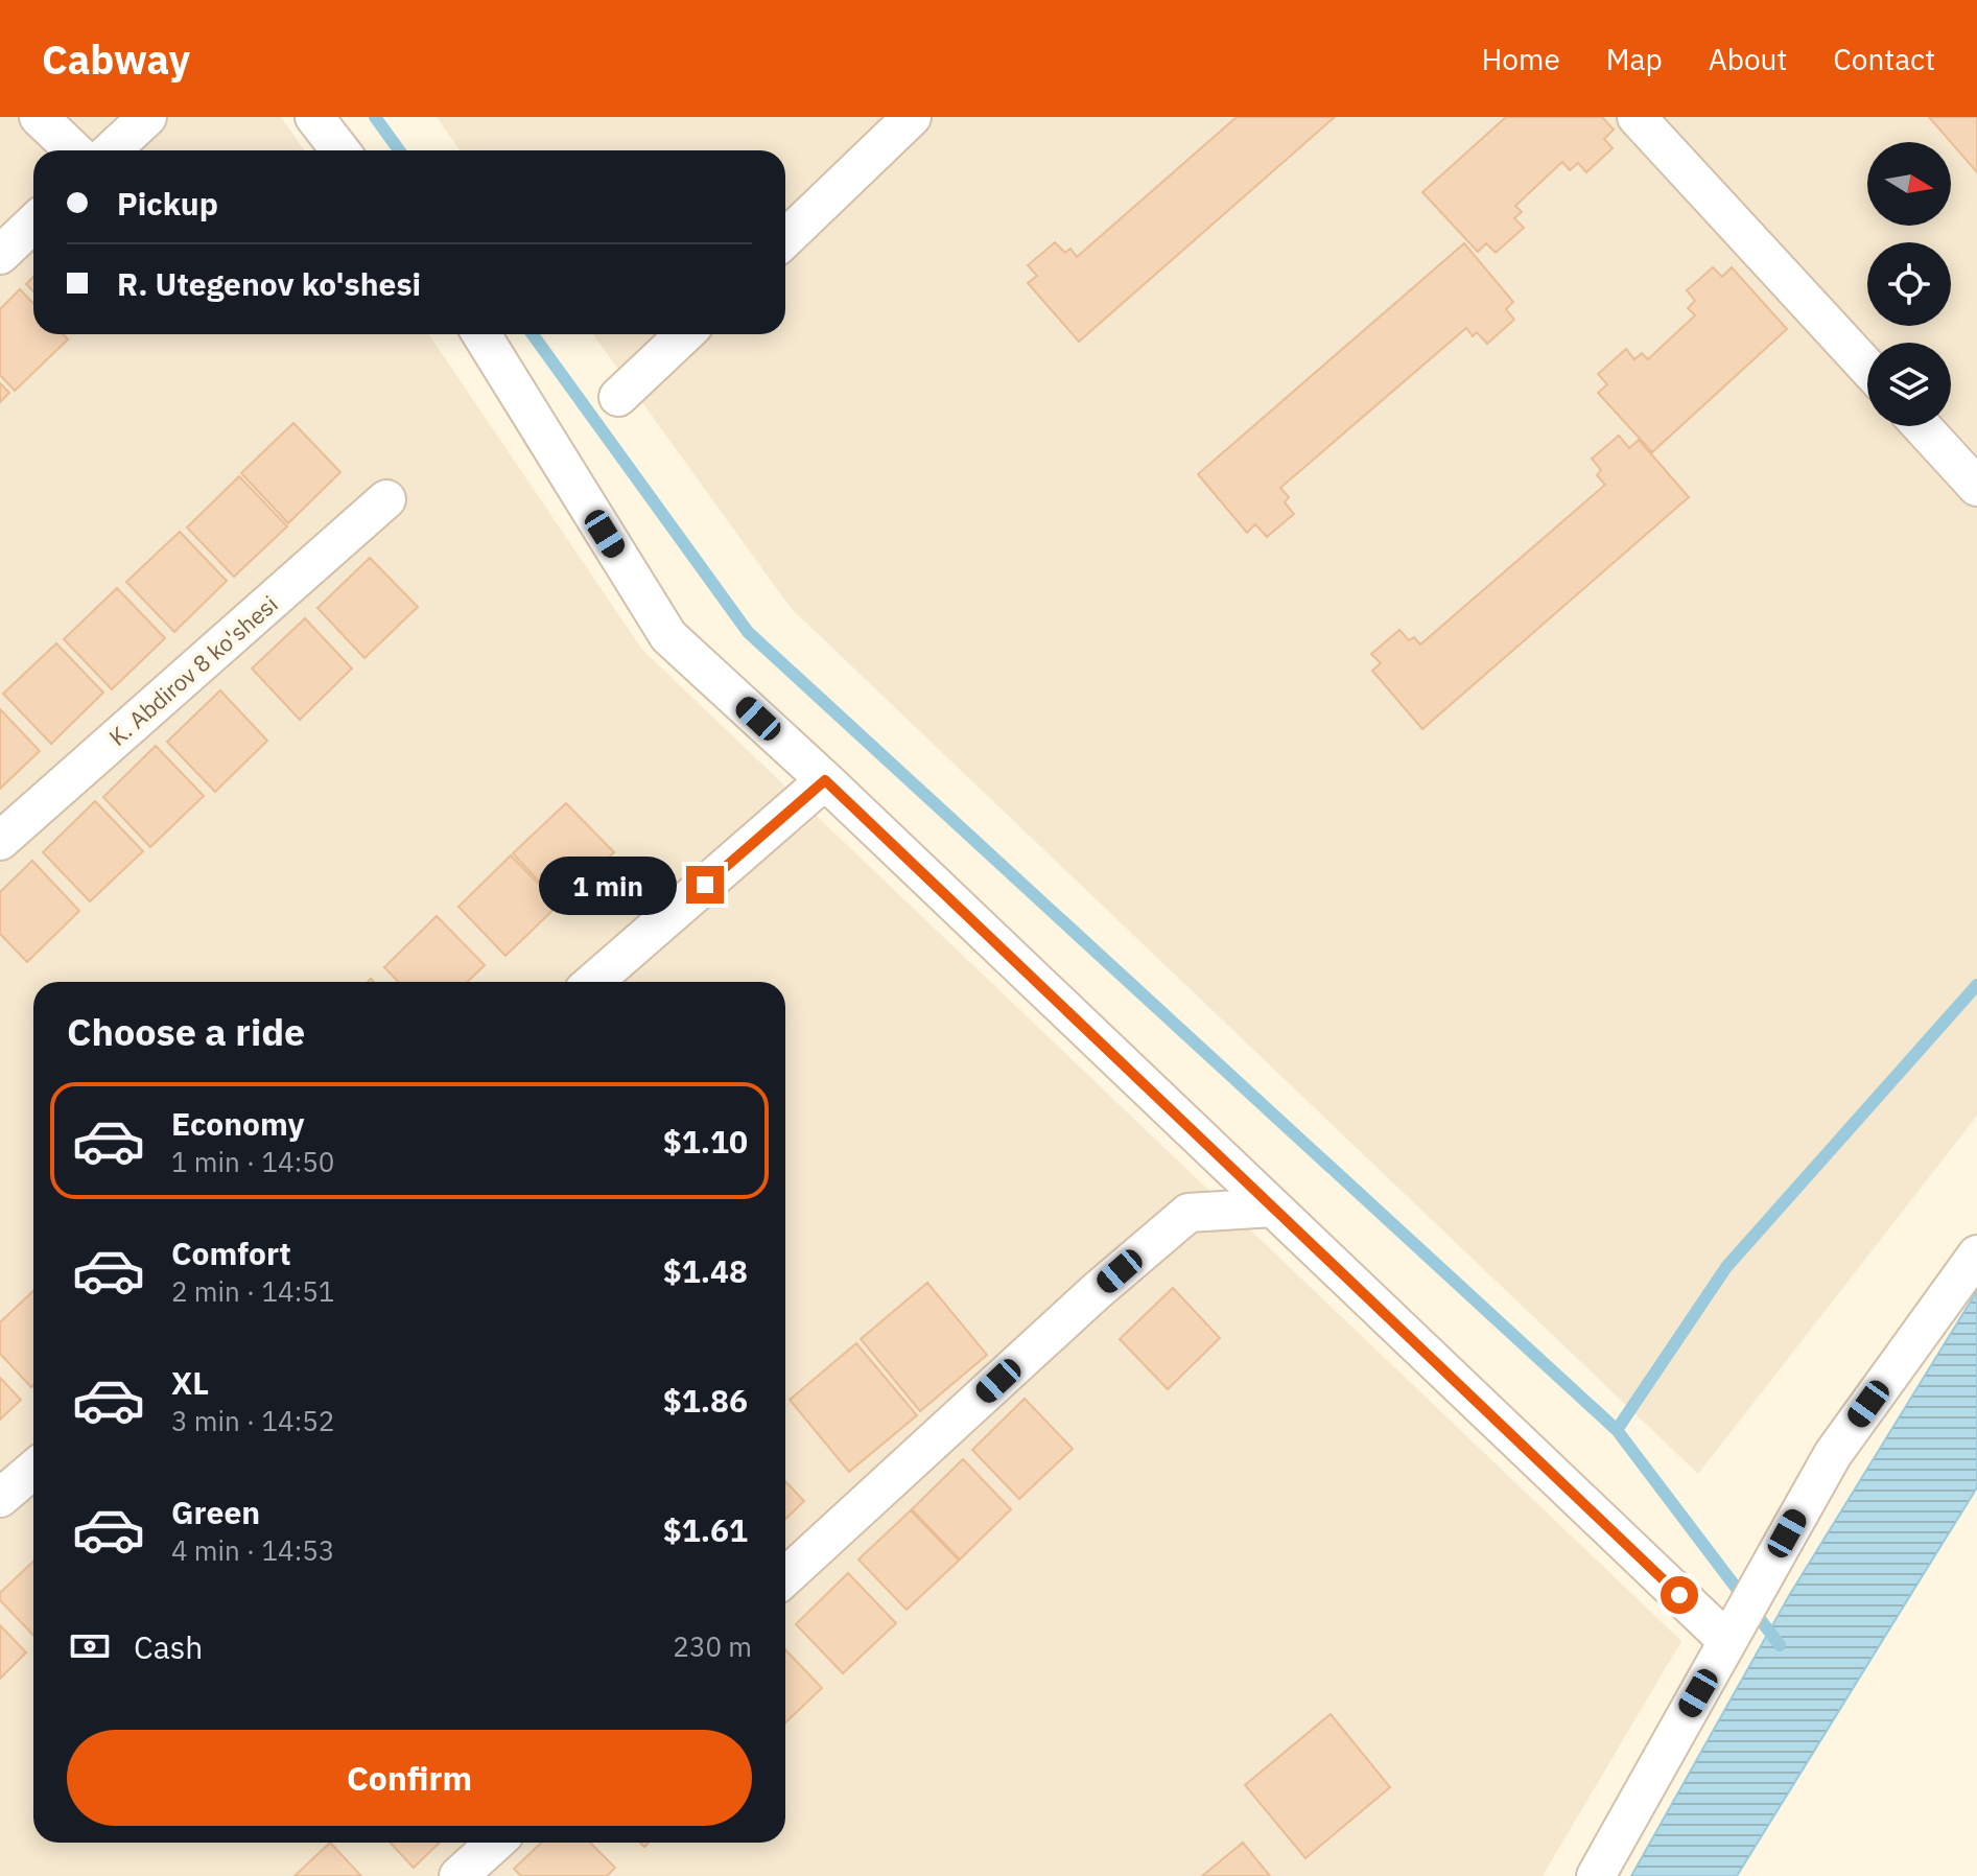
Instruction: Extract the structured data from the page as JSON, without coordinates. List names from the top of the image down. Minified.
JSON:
{"streets":{"street":["K. Abdirov 8 ko'shesi"]},"north":"right","page":{"header":"Cabway","nav":["Home","Map","About","Contact"],"banner":["Pickup","R. Utegenov ko'shesi"],"bubble":"1 min","heading":"Choose a ride","list":[{"name":"Economy","note":"1 min · 14:50","value":"$1.10"},{"name":"Comfort","note":"2 min · 14:51","value":"$1.48"},{"name":"XL","note":"3 min · 14:52","value":"$1.86"},{"name":"Green","note":"4 min · 14:53","value":"$1.61"}],"pay":["Cash","230 m"],"buttons":"Confirm"}}
